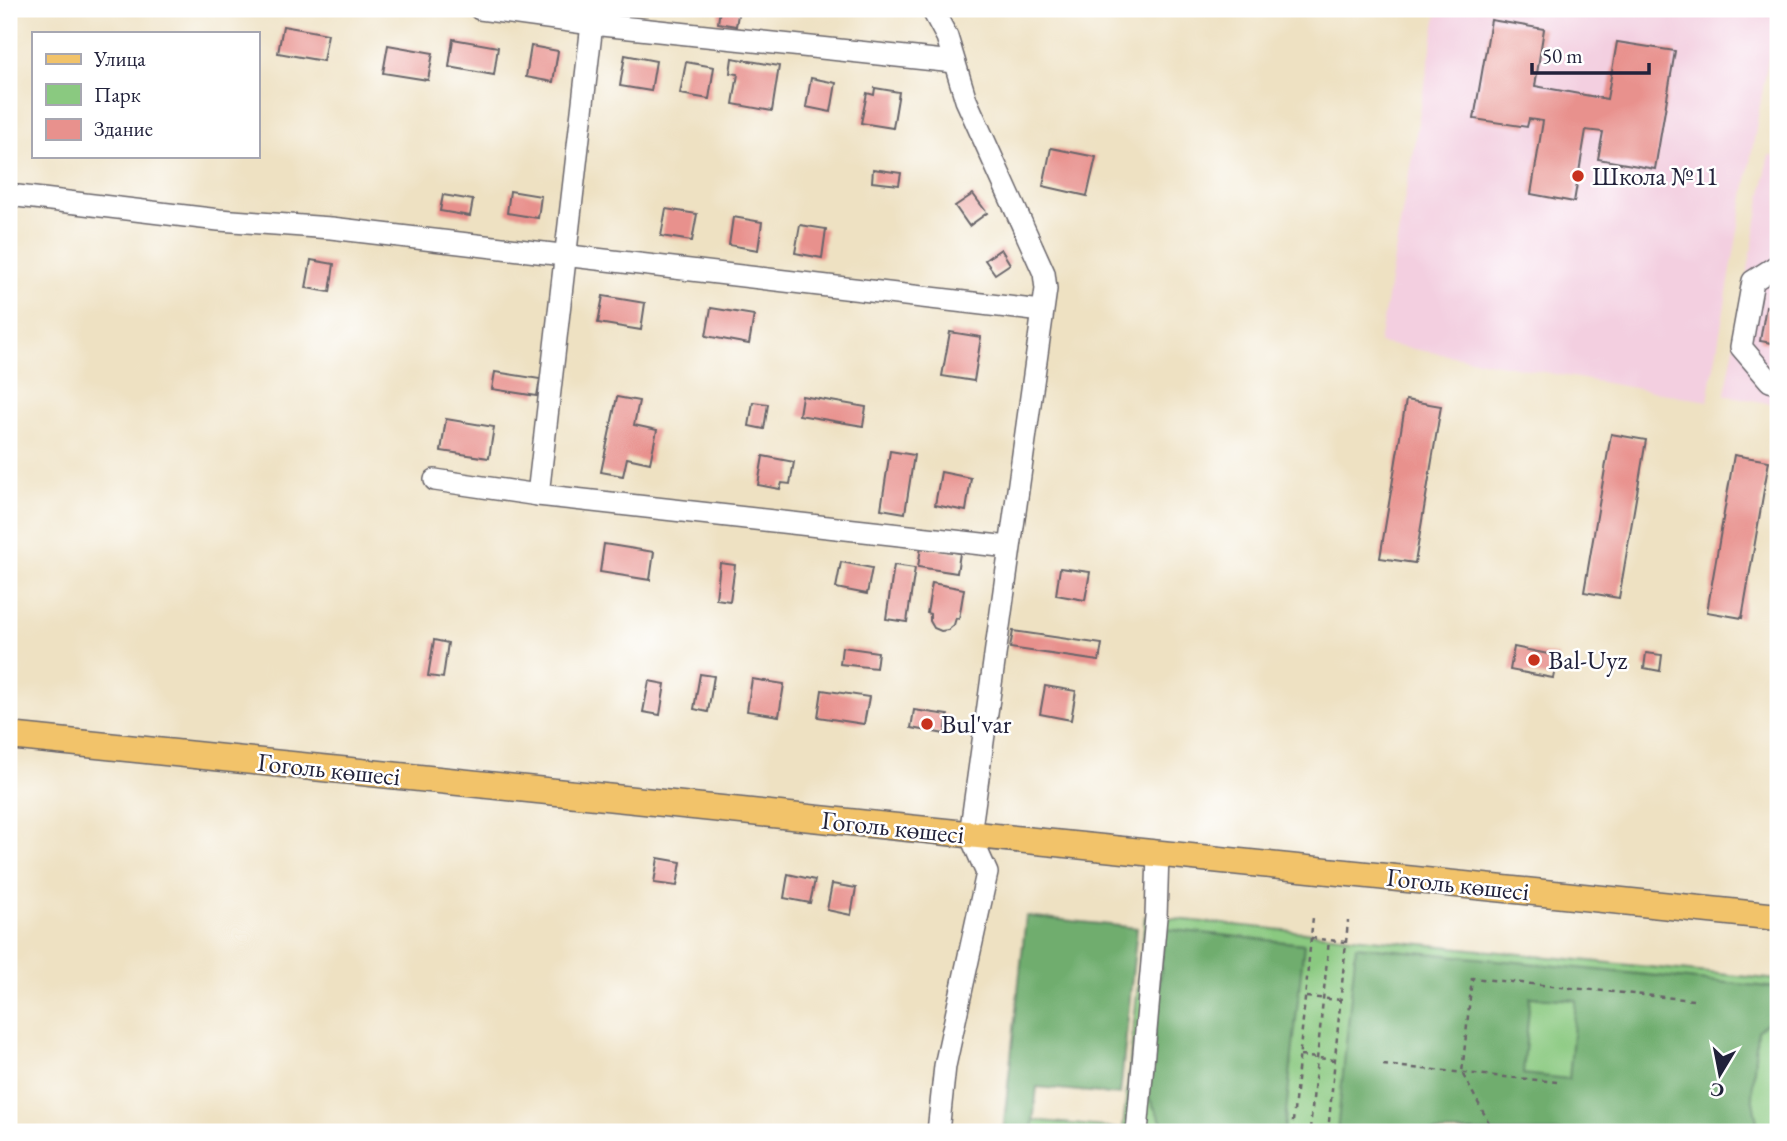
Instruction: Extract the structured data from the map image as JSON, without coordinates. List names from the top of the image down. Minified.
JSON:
{"streets":{"main road":["Гоголь көшесі"]},"places":["Школа №11","Bal-Uyz","Bul'var"],"legend":["Улица","Парк","Здание"],"scale_bar":"50 m","north":"bottom"}
